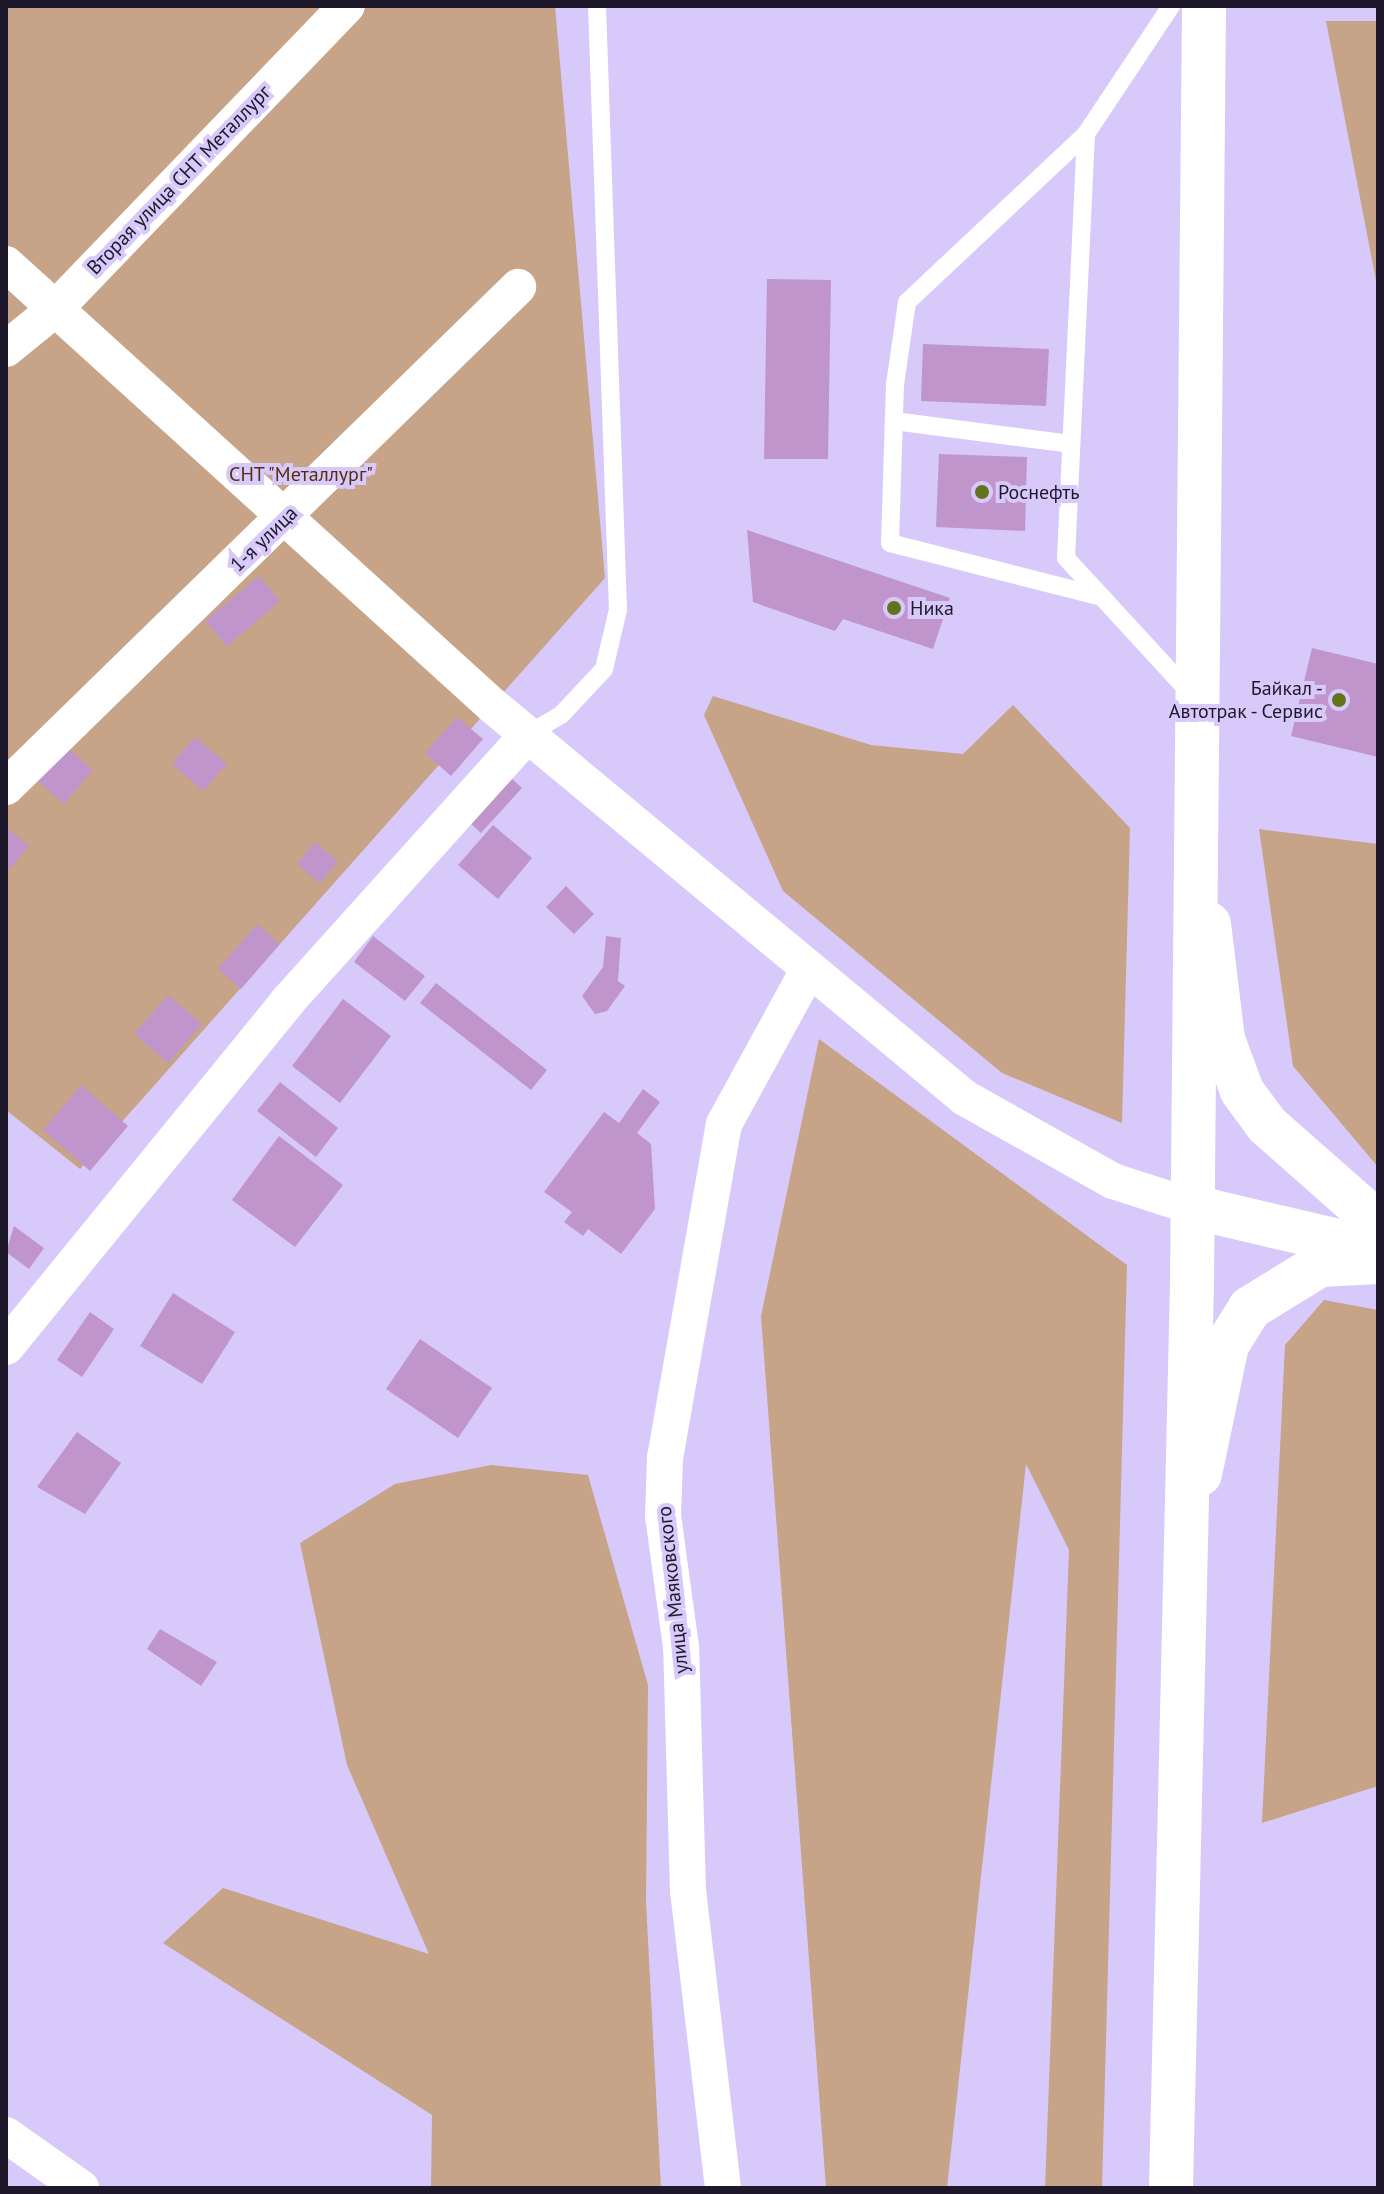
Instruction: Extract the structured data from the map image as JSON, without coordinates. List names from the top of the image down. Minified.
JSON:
{"streets":{"street":["Вторая улица СНТ Металлург","1-я улица","улица Маяковского"]},"parks":["СНТ \"Металлург\""],"places":["Роснефть","Ника","Байкал - Автотрак - Сервис"]}
